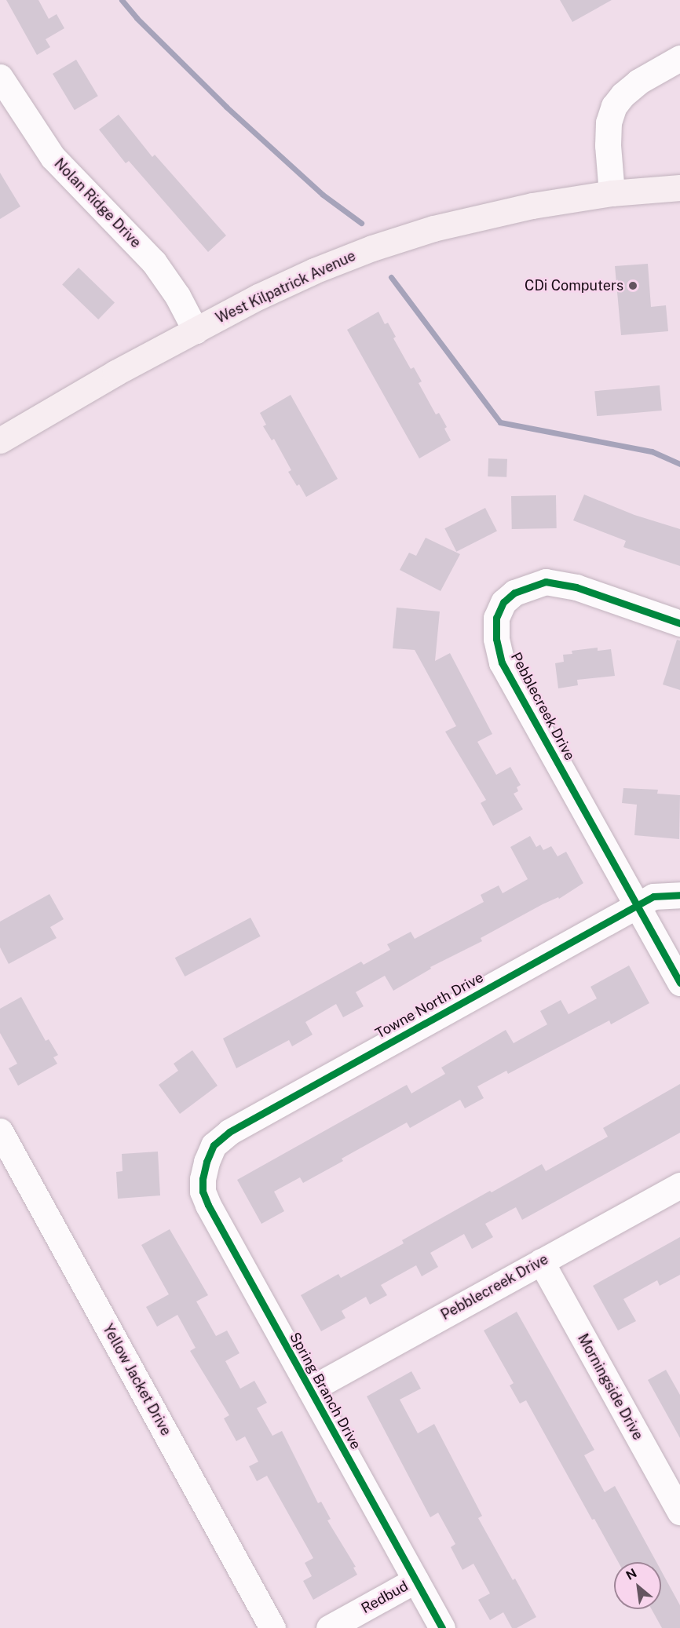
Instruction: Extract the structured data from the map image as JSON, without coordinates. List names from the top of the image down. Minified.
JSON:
{"streets":{"main road":["West Kilpatrick Avenue"],"street":["Nolan Ridge Drive","Pebblecreek Drive","Towne North Drive","Yellow Jacket Drive","Morningside Drive","Spring Branch Drive","Redbud"]},"crossings":[["Nolan Ridge Drive","West Kilpatrick Avenue"],["Pebblecreek Drive","Towne North Drive"],["Pebblecreek Drive","Morningside Drive"],["Pebblecreek Drive","Spring Branch Drive"],["Towne North Drive","Spring Branch Drive"],["Spring Branch Drive","Redbud"]],"places":["CDi Computers"],"north":"top left"}
